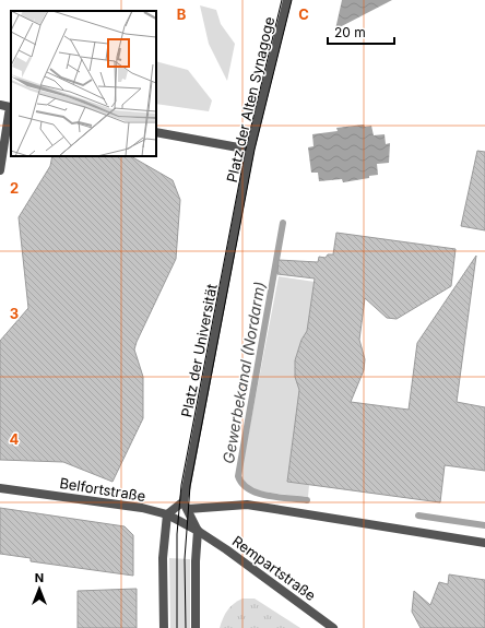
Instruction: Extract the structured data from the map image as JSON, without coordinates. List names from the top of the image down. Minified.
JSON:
{"streets":{"street":["Platz der Alten Synagoge","Platz der Universität","Belfortstraße","Rempartstraße"]},"crossings":[["Platz der Alten Synagoge","Platz der Universität"],["Belfortstraße","Rempartstraße"]],"water":["Gewerbekanal (Nordarm)"],"scale_bar":"20 m","north":"top","grid":{"columns":["B","C"],"rows":["2","3","4"]}}
